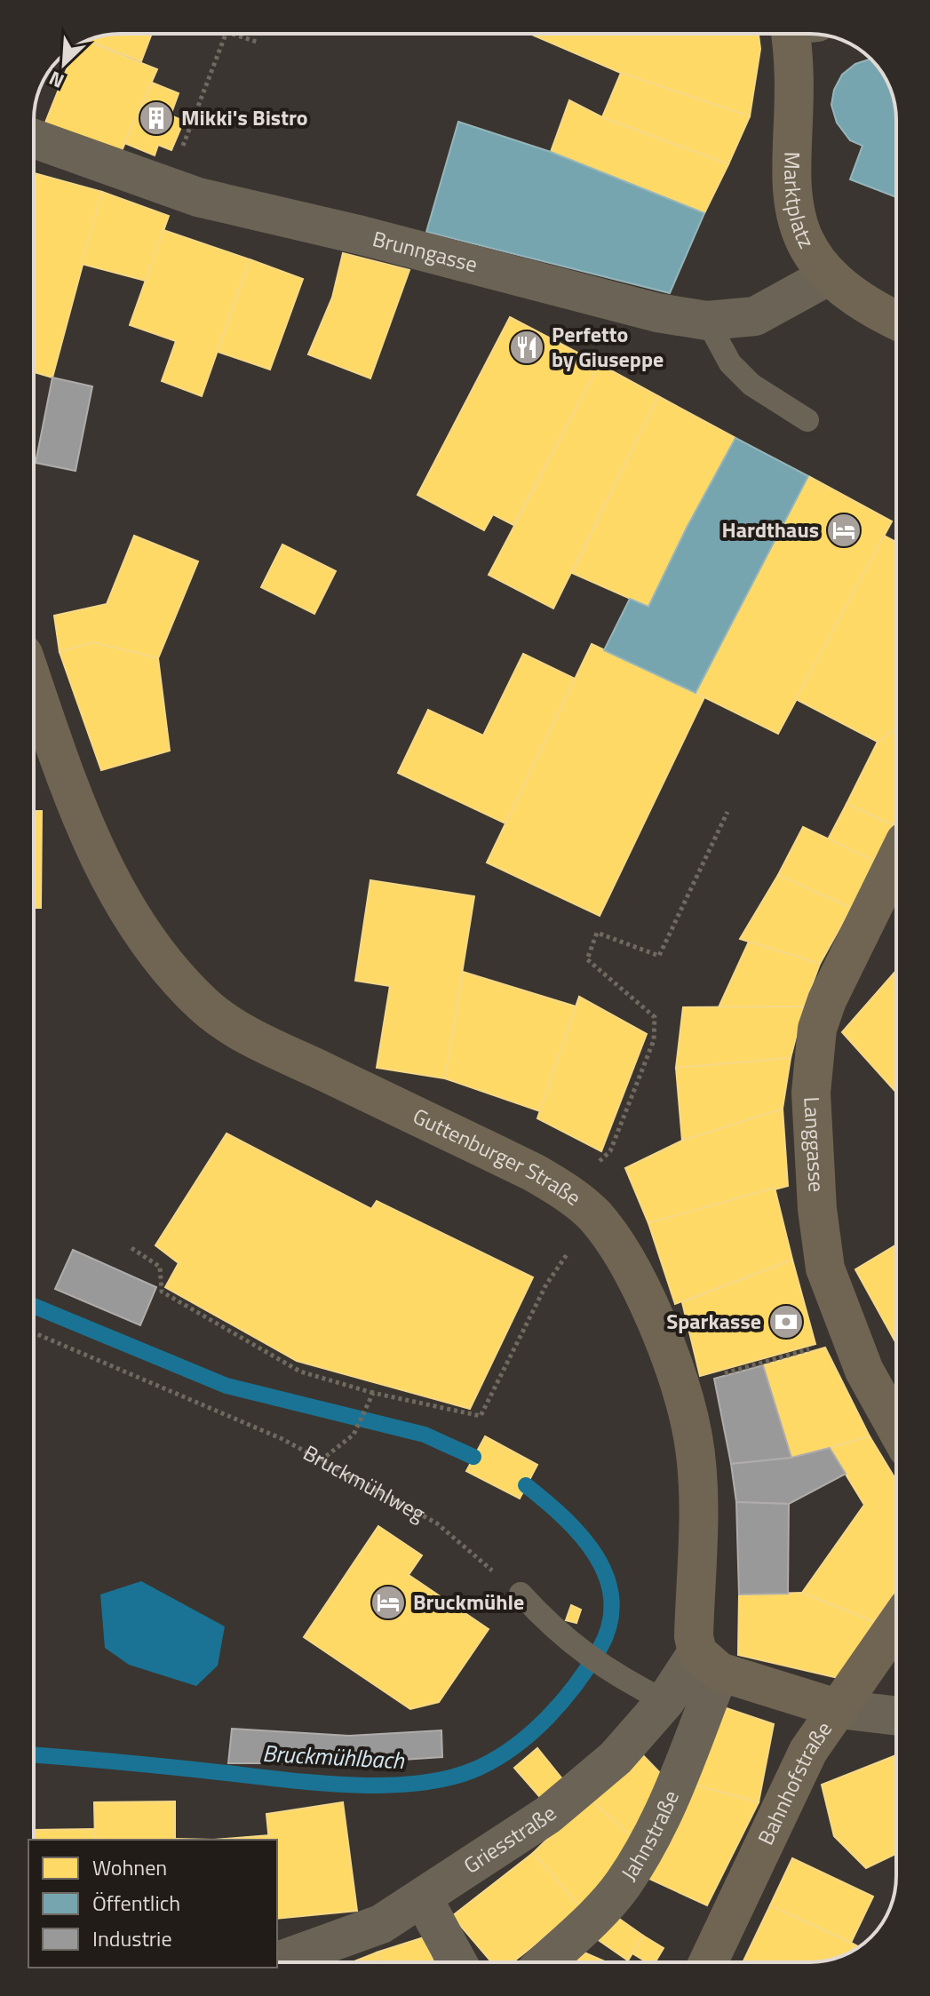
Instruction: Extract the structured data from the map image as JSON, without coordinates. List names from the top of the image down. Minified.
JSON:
{"streets":{"street":["Marktplatz","Brunngasse","Langgasse","Guttenburger Straße","Bahnhofstraße","Jahnstraße","Griesstraße"],"path":["Bruckmühlweg"]},"crossings":[["Marktplatz","Brunngasse"],["Guttenburger Straße","Jahnstraße"],["Guttenburger Straße","Griesstraße"],["Jahnstraße","Griesstraße"]],"water":["Bruckmühlbach"],"places":{"building":["Mikki's Bistro"],"restaurant":["Perfetto by Giuseppe"],"hotel":["Hardthaus","Bruckmühle"],"bank":["Sparkasse"]},"legend":["Wohnen","Öffentlich","Industrie"],"north":"bottom left"}
